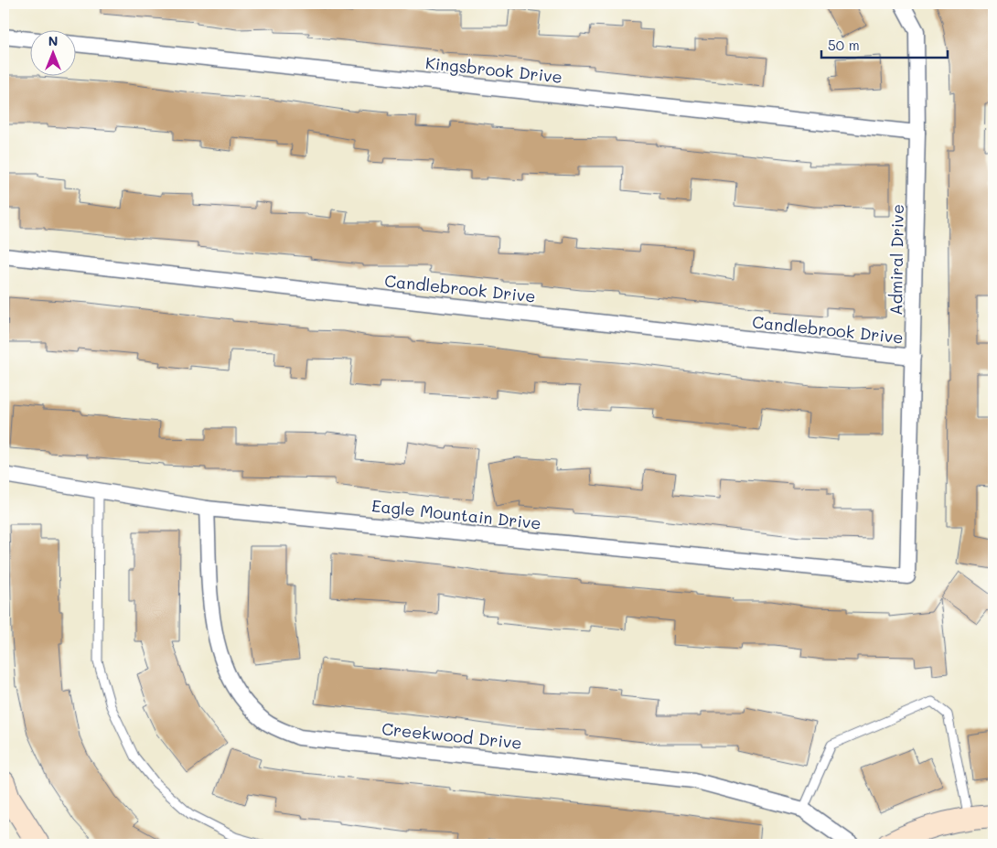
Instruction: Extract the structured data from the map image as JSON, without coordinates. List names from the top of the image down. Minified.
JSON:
{"streets":{"street":["Kingsbrook Drive","Admiral Drive","Candlebrook Drive","Eagle Mountain Drive","Creekwood Drive"]},"crossings":[["Kingsbrook Drive","Admiral Drive"],["Admiral Drive","Candlebrook Drive"],["Admiral Drive","Eagle Mountain Drive"],["Eagle Mountain Drive","Creekwood Drive"]],"scale_bar":"50 m","north":"top"}
